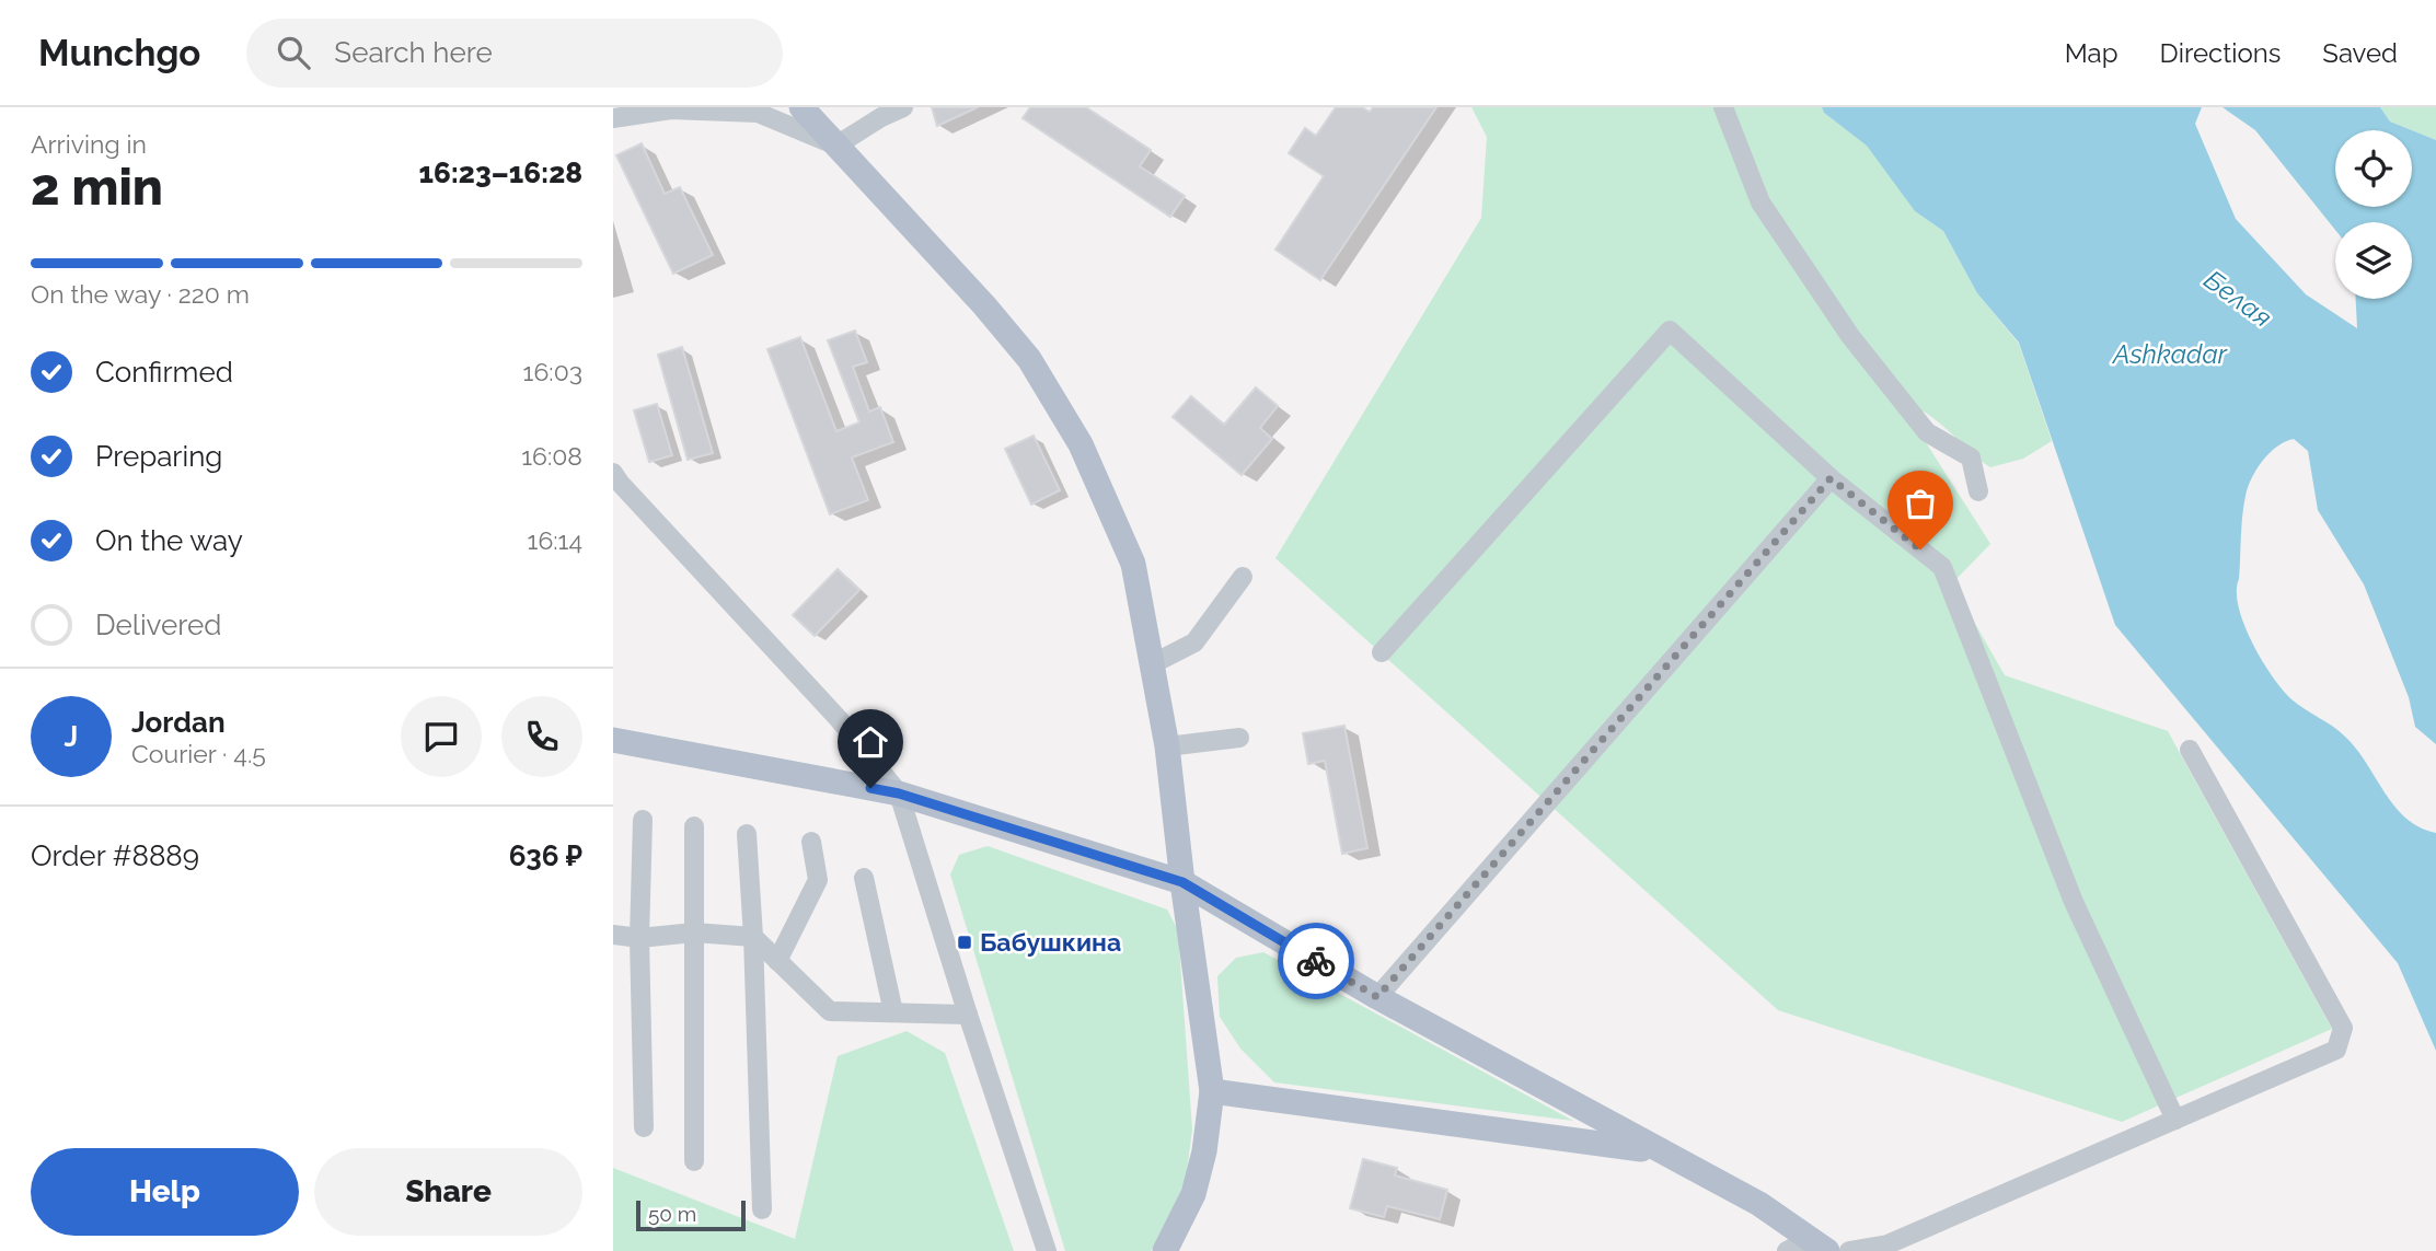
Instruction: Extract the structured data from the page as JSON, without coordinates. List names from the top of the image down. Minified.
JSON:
{"water":["Белая","Ashkadar"],"places":{"transit":["Бабушкина"]},"scale_bar":"50 m","page":{"header":"Munchgo","search":"Search here","nav":["Map","Directions","Saved"],"heading":["2 min","Arriving in","16:23–16:28"],"panel":["Jordan","Courier · 4.5","Order #8889","636 ₽"],"bar":"On the way · 220 m","list":[["Confirmed","16:03"],["Preparing","16:08"],["On the way","16:14"],"Delivered"],"round":"J","buttons":["Help","Share"],"scale":"50 m"}}
